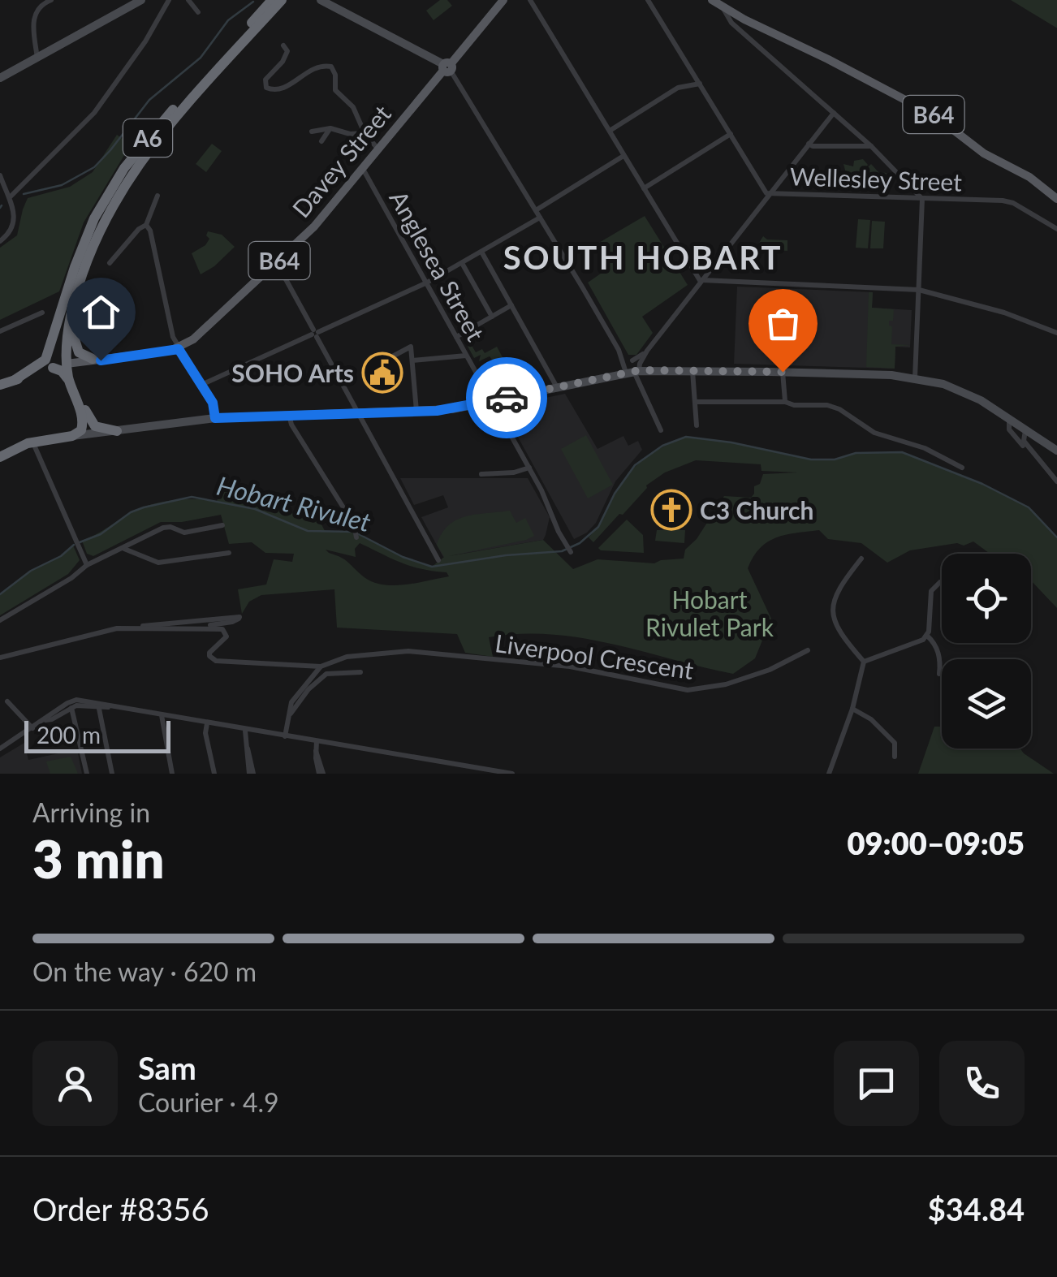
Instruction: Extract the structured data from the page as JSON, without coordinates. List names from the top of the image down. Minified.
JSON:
{"streets":{"highway":["A6"],"main road":["B64","Davey Street"],"street":["Wellesley Street","Anglesea Street","Liverpool Crescent"]},"crossings":[["Davey Street","Anglesea Street"]],"districts":["SOUTH HOBART"],"water":["Hobart Rivulet"],"parks":["Hobart Rivulet Park"],"places":{"public building":["SOHO Arts"],"church":["C3 Church"]},"scale_bar":"200 m","page":{"scale":"200 m","heading":["3 min","Arriving in","09:00–09:05"],"panel":["Sam","Courier · 4.9","Order #8356","$34.84"],"bar":"On the way · 620 m"}}
